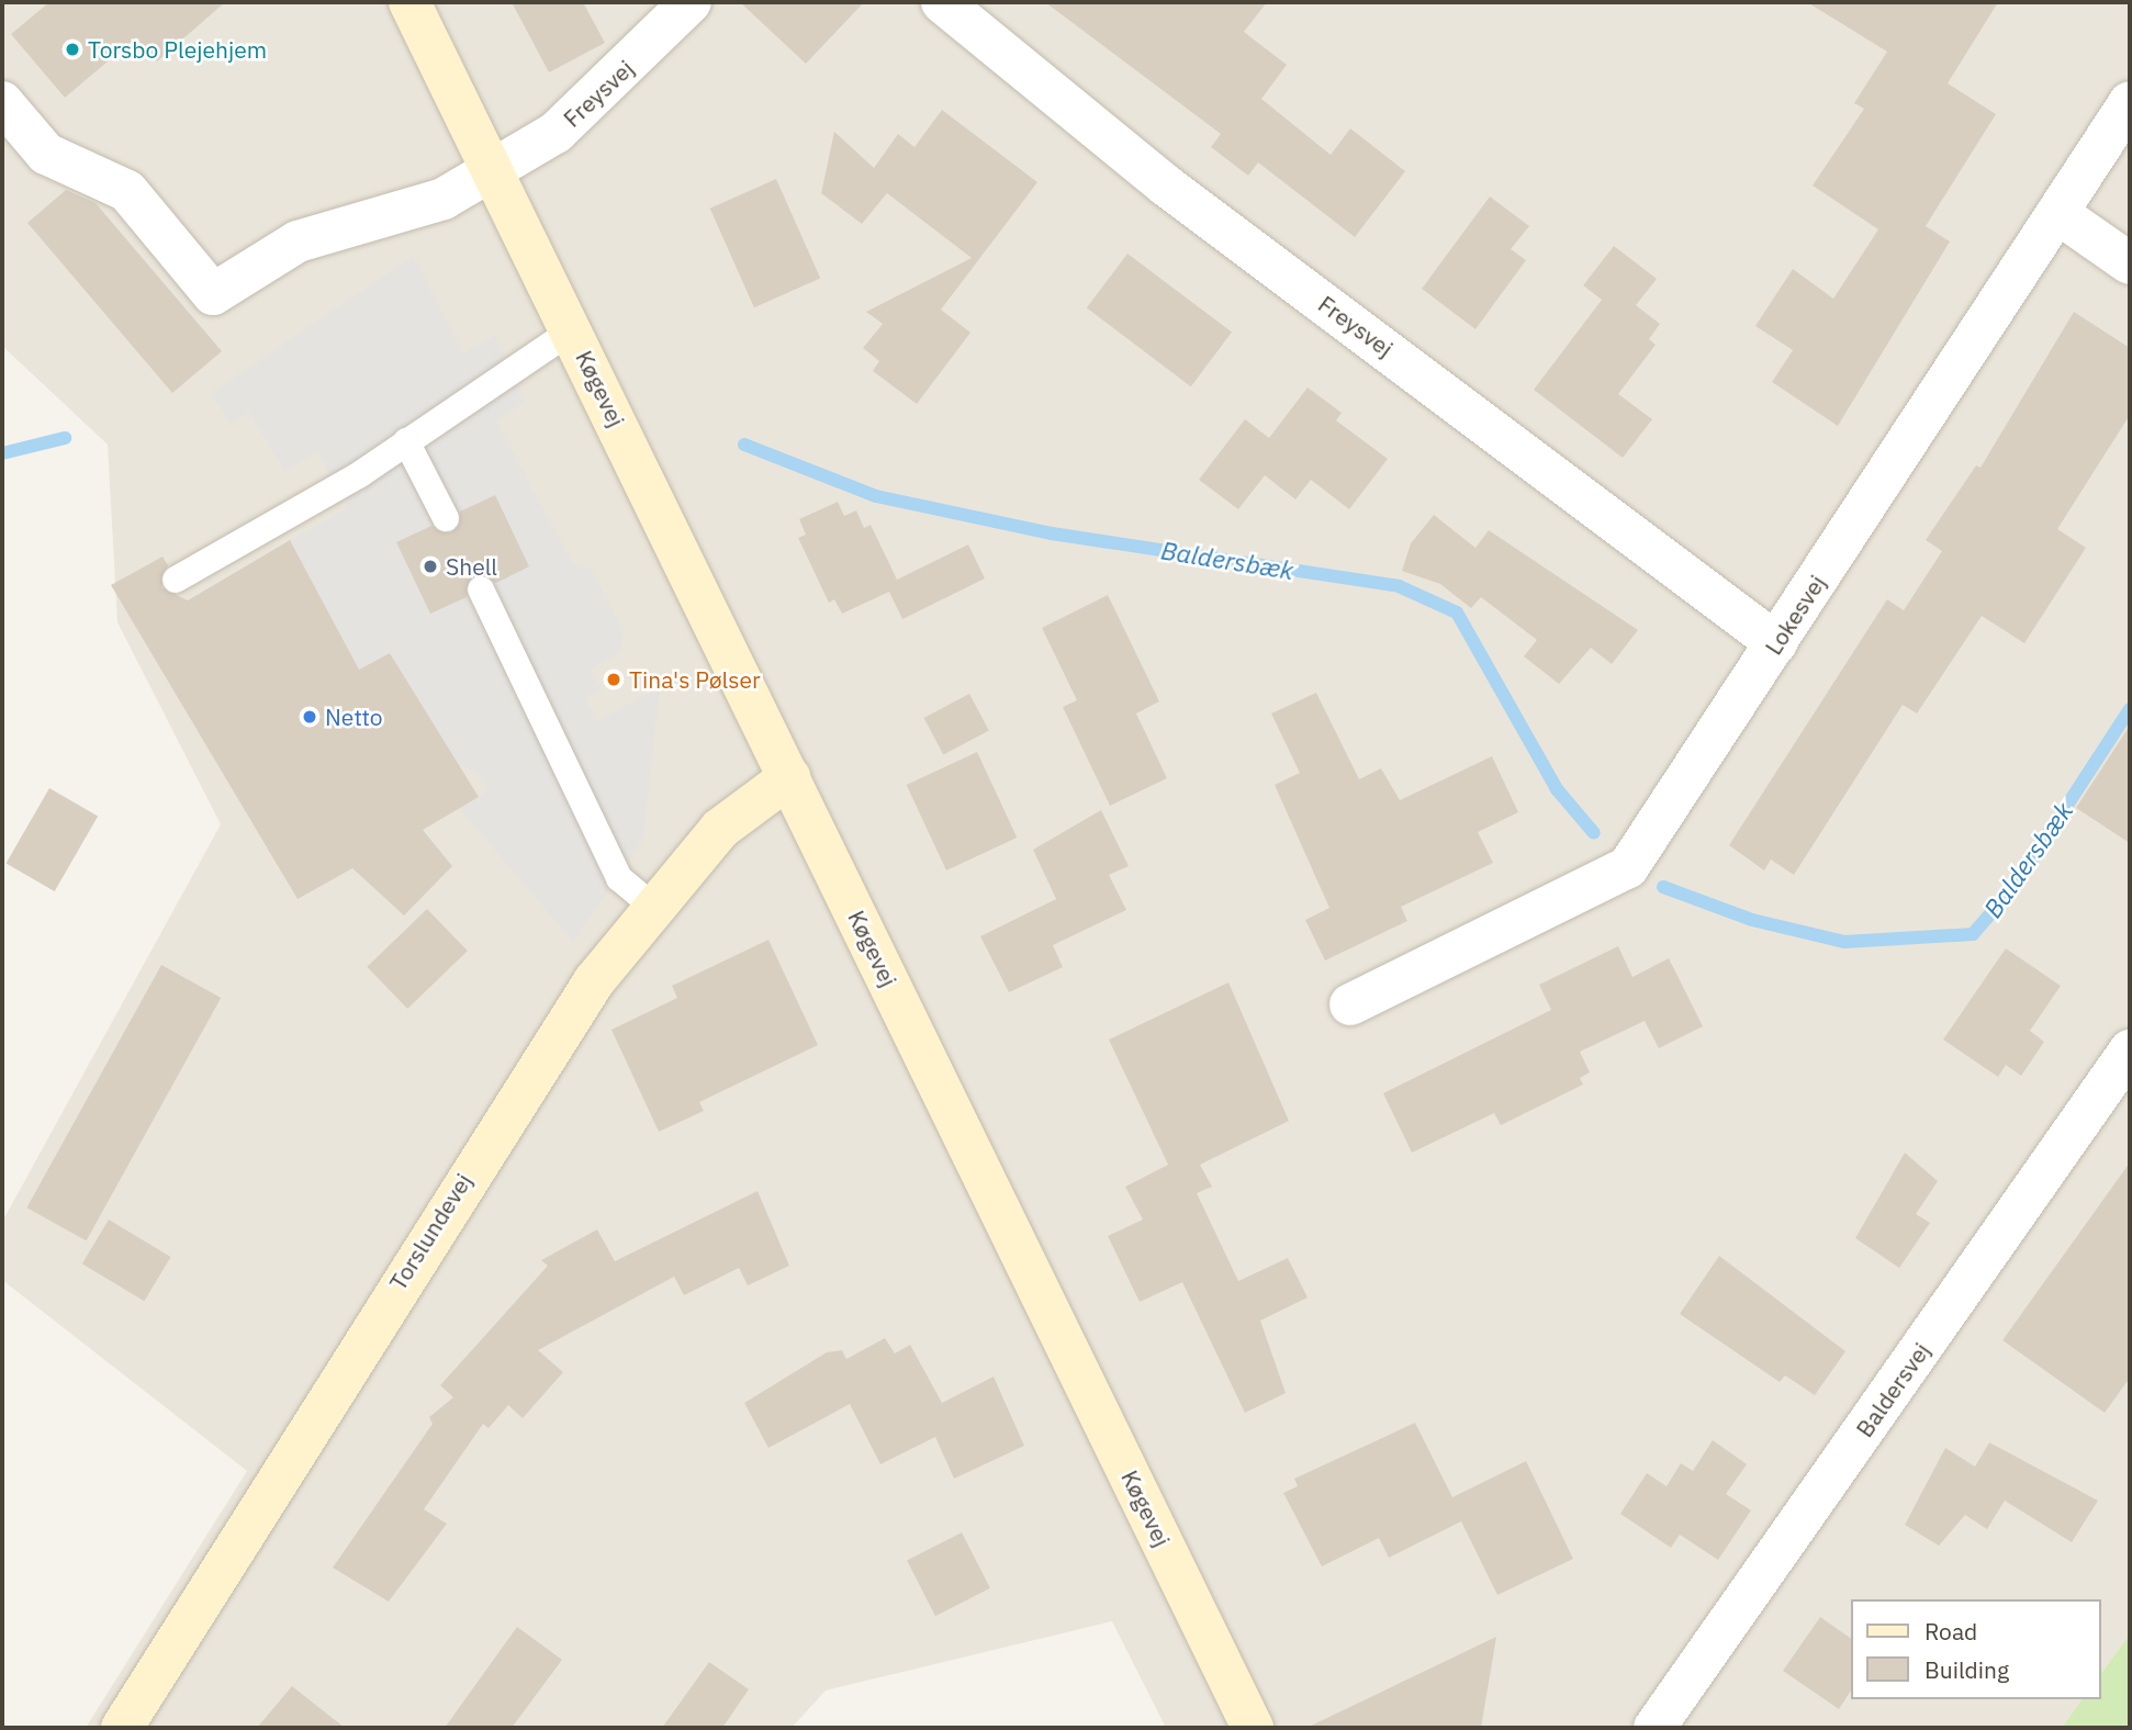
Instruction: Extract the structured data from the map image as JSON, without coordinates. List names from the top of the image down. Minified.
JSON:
{"streets":{"street":["Freysvej","Køgevej","Lokesvej","Torslundevej","Baldersvej"]},"crossings":[["Freysvej","Køgevej"],["Freysvej","Lokesvej"],["Køgevej","Torslundevej"]],"water":["Baldersbæk"],"places":["Torsbo Plejehjem","Shell","Tina's Pølser","Netto"],"legend":["Road","Building"]}
